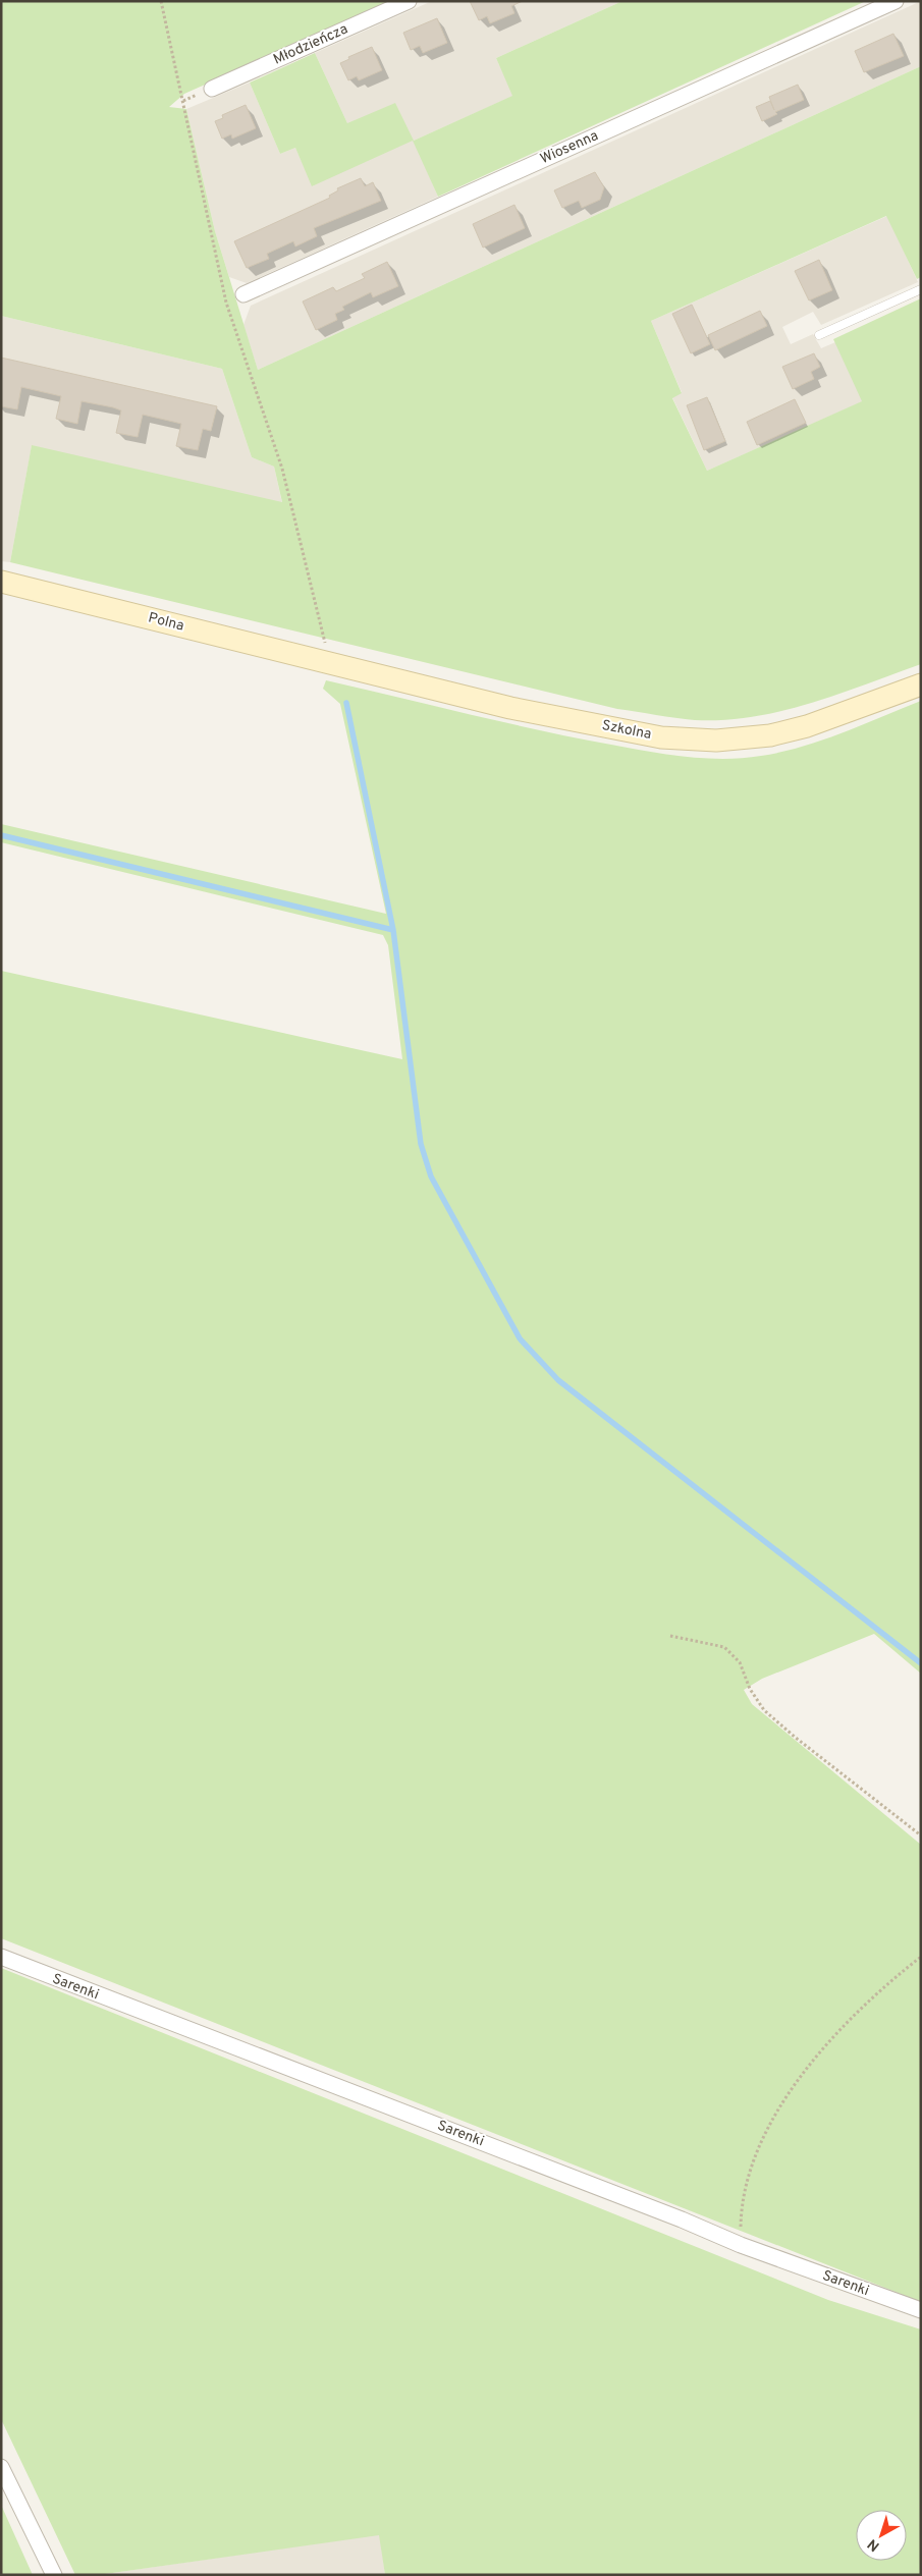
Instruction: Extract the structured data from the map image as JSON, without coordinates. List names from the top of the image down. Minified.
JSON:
{"streets":{"street":["Młodzieńcza","Wiosenna","Polna","Szkolna","Sarenki"]},"crossings":[["Polna","Szkolna"]],"north":"bottom left"}
